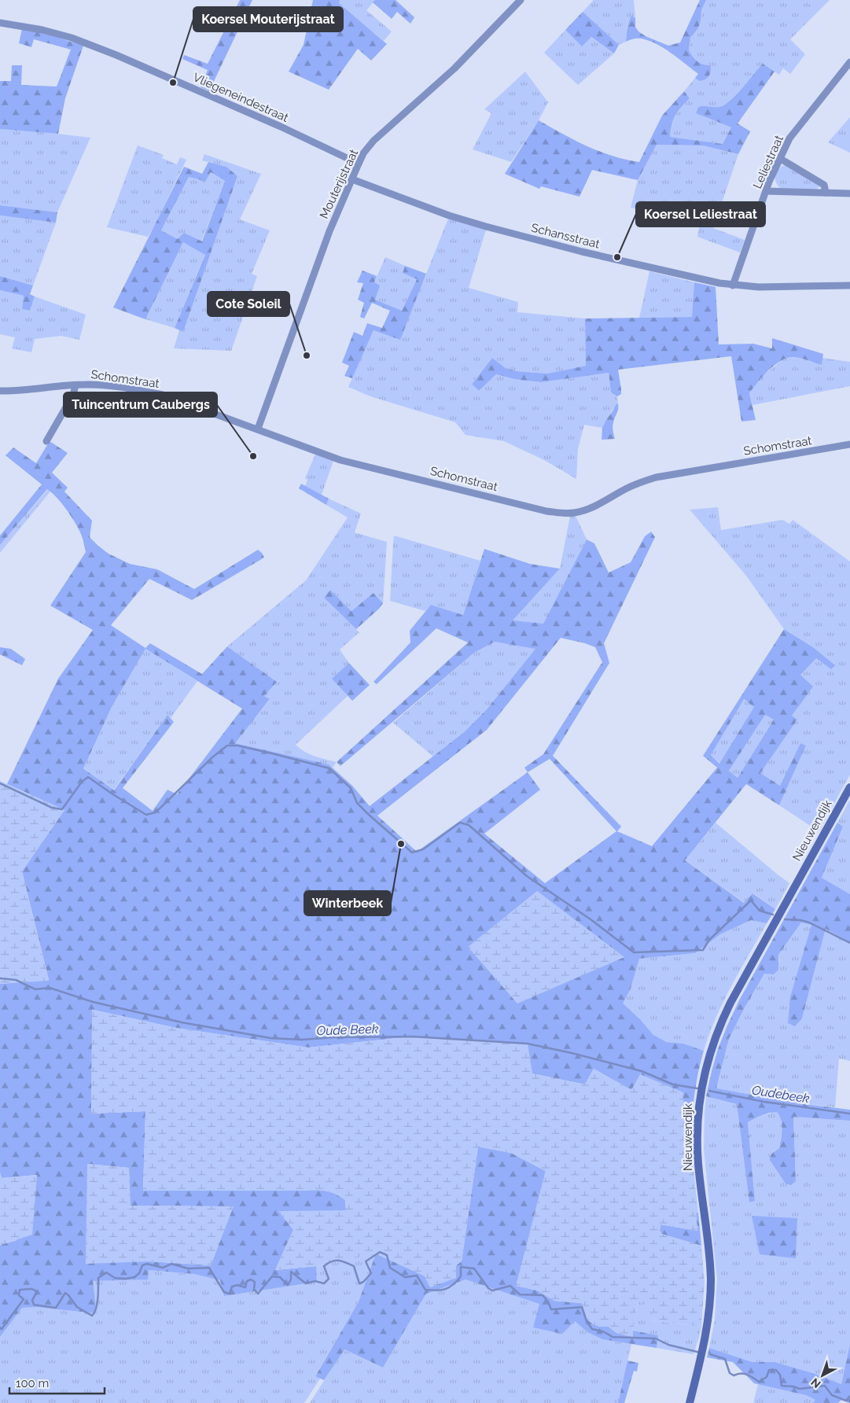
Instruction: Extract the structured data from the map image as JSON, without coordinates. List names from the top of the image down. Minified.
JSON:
{"streets":{"street":["Vliegeneindestraat","Leliestraat","Mouterijstraat","Schansstraat","Schomstraat","Nieuwendijk"]},"crossings":[["Vliegeneindestraat","Mouterijstraat"],["Leliestraat","Schansstraat"],["Mouterijstraat","Schansstraat"],["Mouterijstraat","Schomstraat"]],"water":["Oude Beek","Oudebeek"],"places":["Koersel Mouterijstraat","Koersel Leliestraat","Cote Soleil","Tuincentrum Caubergs","Winterbeek"],"scale_bar":"100 m","north":"bottom left"}
